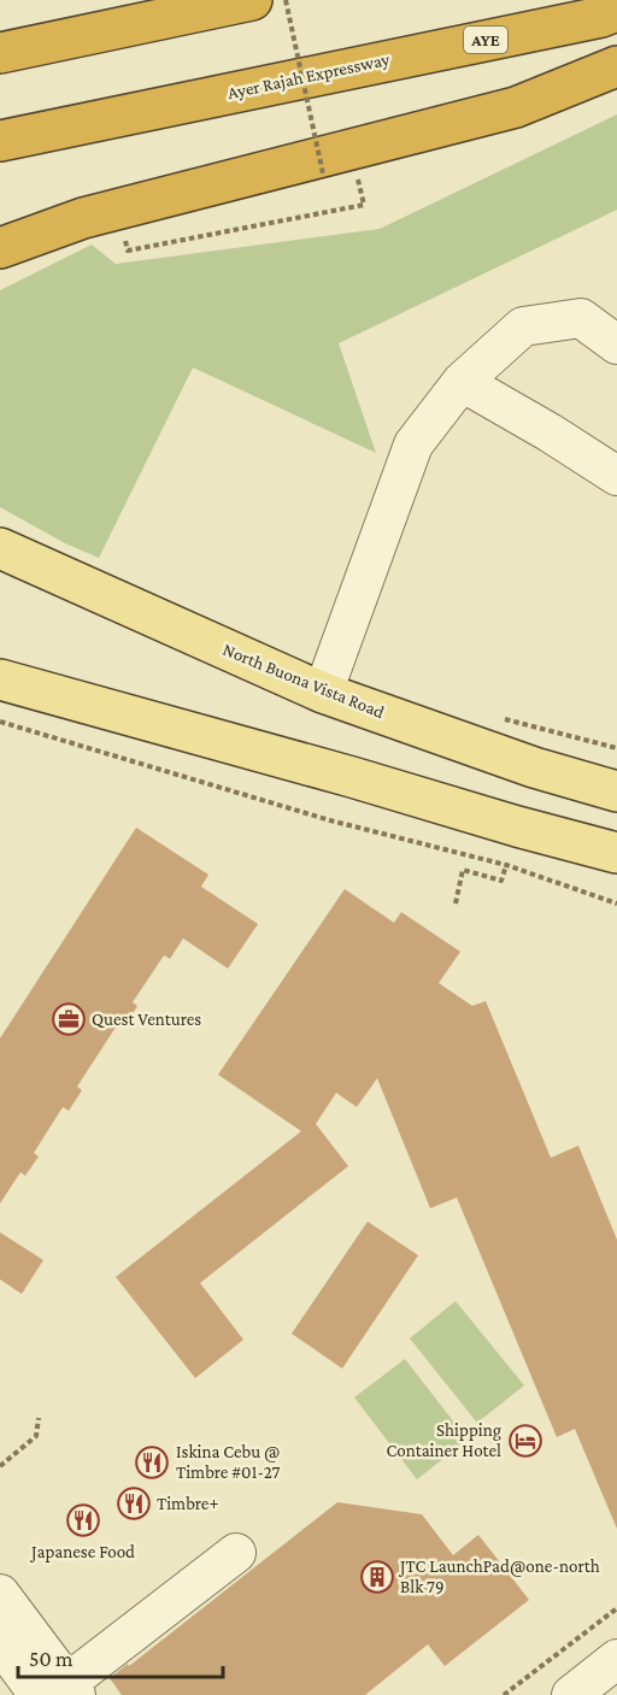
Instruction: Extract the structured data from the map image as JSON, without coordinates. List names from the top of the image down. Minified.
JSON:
{"streets":{"highway":["AYE","Ayer Rajah Expressway"],"main road":["North Buona Vista Road"]},"places":{"office":["Quest Ventures"],"hotel":["Shipping Container Hotel"],"restaurant":["Iskina Cebu @ Timbre #01-27","Timbre+","Japanese Food"],"building":["JTC LaunchPad@one-north Blk 79"]},"scale_bar":"50 m"}
